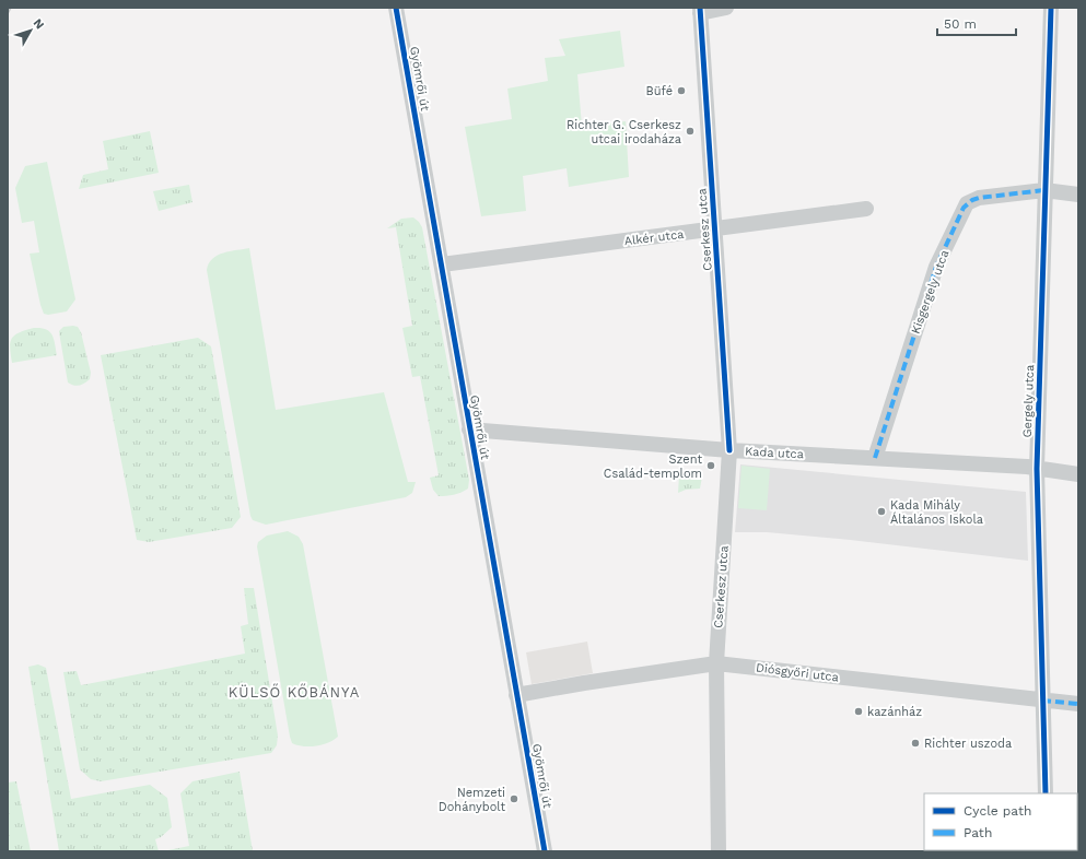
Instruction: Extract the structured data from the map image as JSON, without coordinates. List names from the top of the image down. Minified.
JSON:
{"streets":{"street":["Gyömrői út","Cserkesz utca","Alkér utca","Kisgergely utca","Gergely utca","Kada utca","Diósgyőri utca"]},"crossings":[["Gyömrői út","Alkér utca"],["Gyömrői út","Kada utca"],["Gyömrői út","Diósgyőri utca"],["Cserkesz utca","Alkér utca"],["Cserkesz utca","Kada utca"],["Cserkesz utca","Diósgyőri utca"],["Kisgergely utca","Gergely utca"],["Kisgergely utca","Kada utca"],["Gergely utca","Kada utca"],["Gergely utca","Diósgyőri utca"]],"districts":["KÜLSŐ KŐBÁNYA"],"places":["Büfé","Richter G. Cserkesz utcai irodaháza","Szent Család-templom","Kada Mihály Általános Iskola","kazánház","Richter uszoda","Nemzeti Dohánybolt"],"legend":["Cycle path","Path"],"scale_bar":"50 m","north":"top right"}
